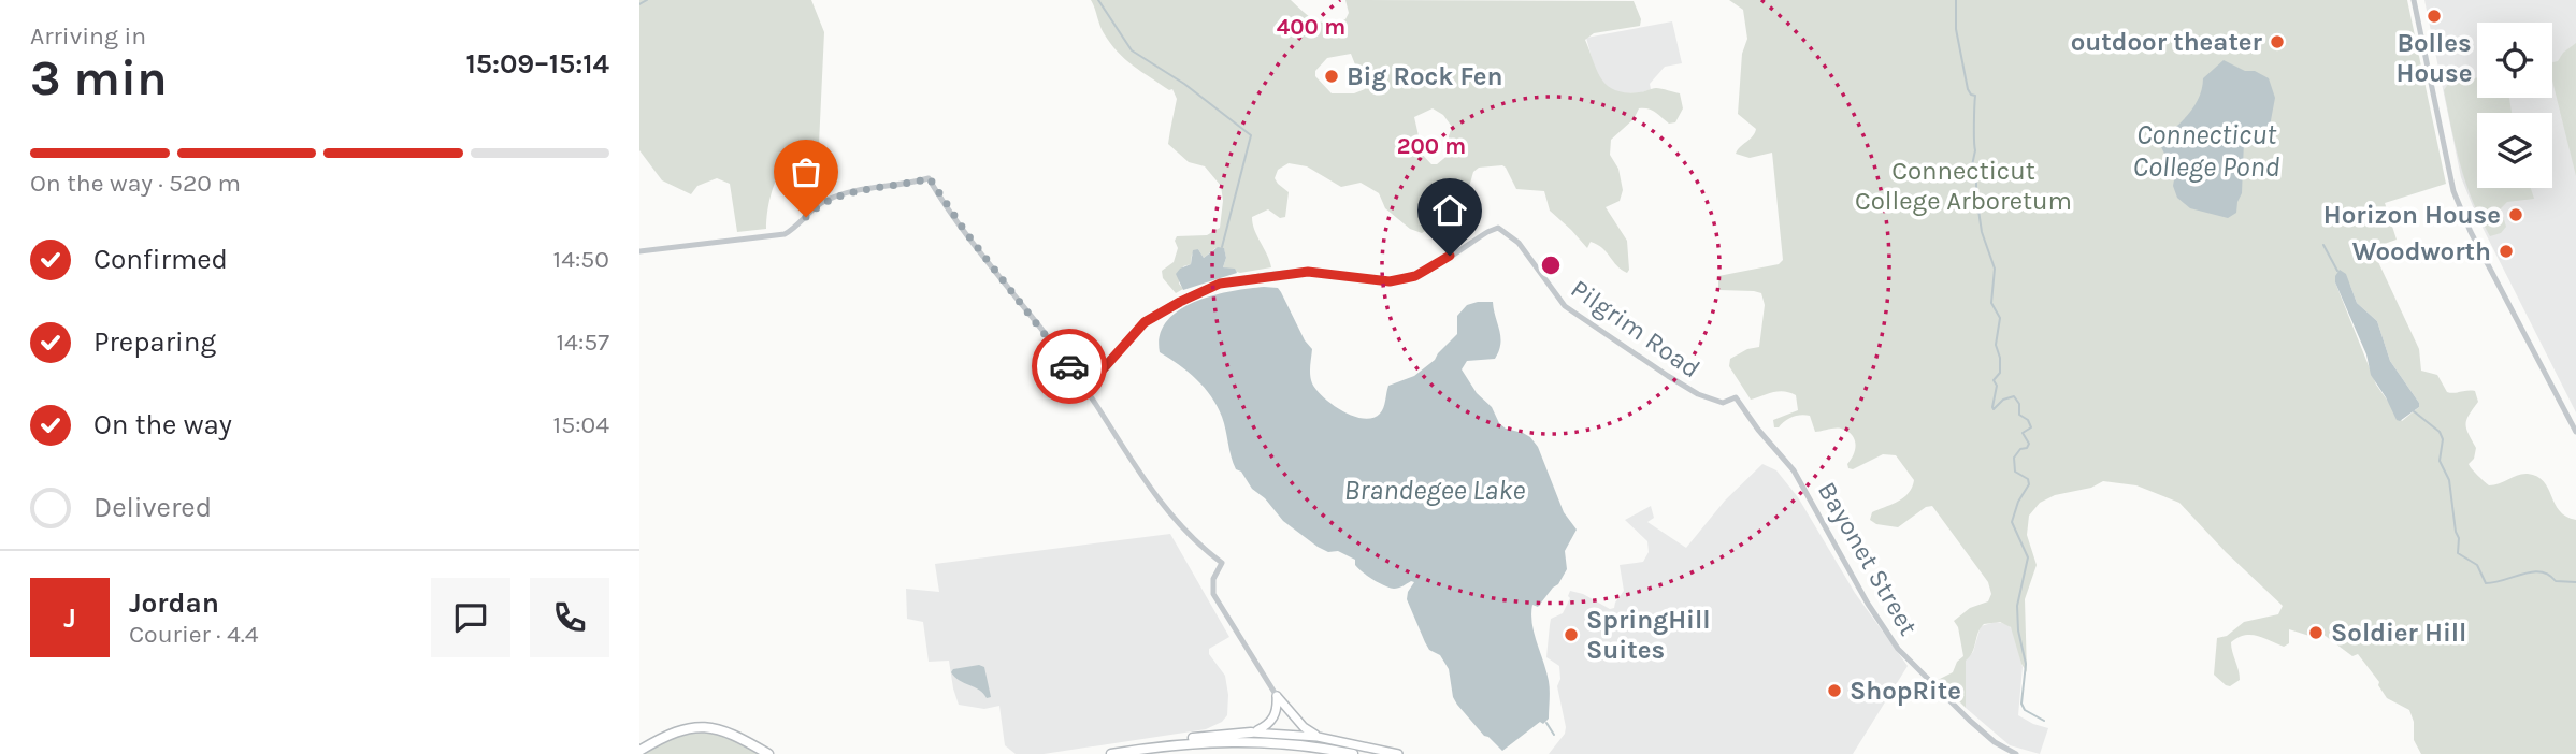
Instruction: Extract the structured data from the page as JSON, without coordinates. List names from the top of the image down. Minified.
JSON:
{"streets":{"street":["Pilgrim Road","Bayonet Street"]},"crossings":[["Pilgrim Road","Bayonet Street"]],"water":["Connecticut College Pond","Brandegee Lake"],"parks":["Connecticut College Arboretum"],"places":["Bolles House","outdoor theater","Big Rock Fen","Horizon House","Woodworth","Soldier Hill","SpringHill Suites","ShopRite"],"page":{"heading":["3 min","Arriving in","15:09–15:14"],"panel":["Jordan","Courier · 4.4"],"bar":"On the way · 520 m","list":[["Confirmed","14:50"],["Preparing","14:57"],["On the way","15:04"],"Delivered"],"round":"J"},"rings":["400 m","200 m"]}
